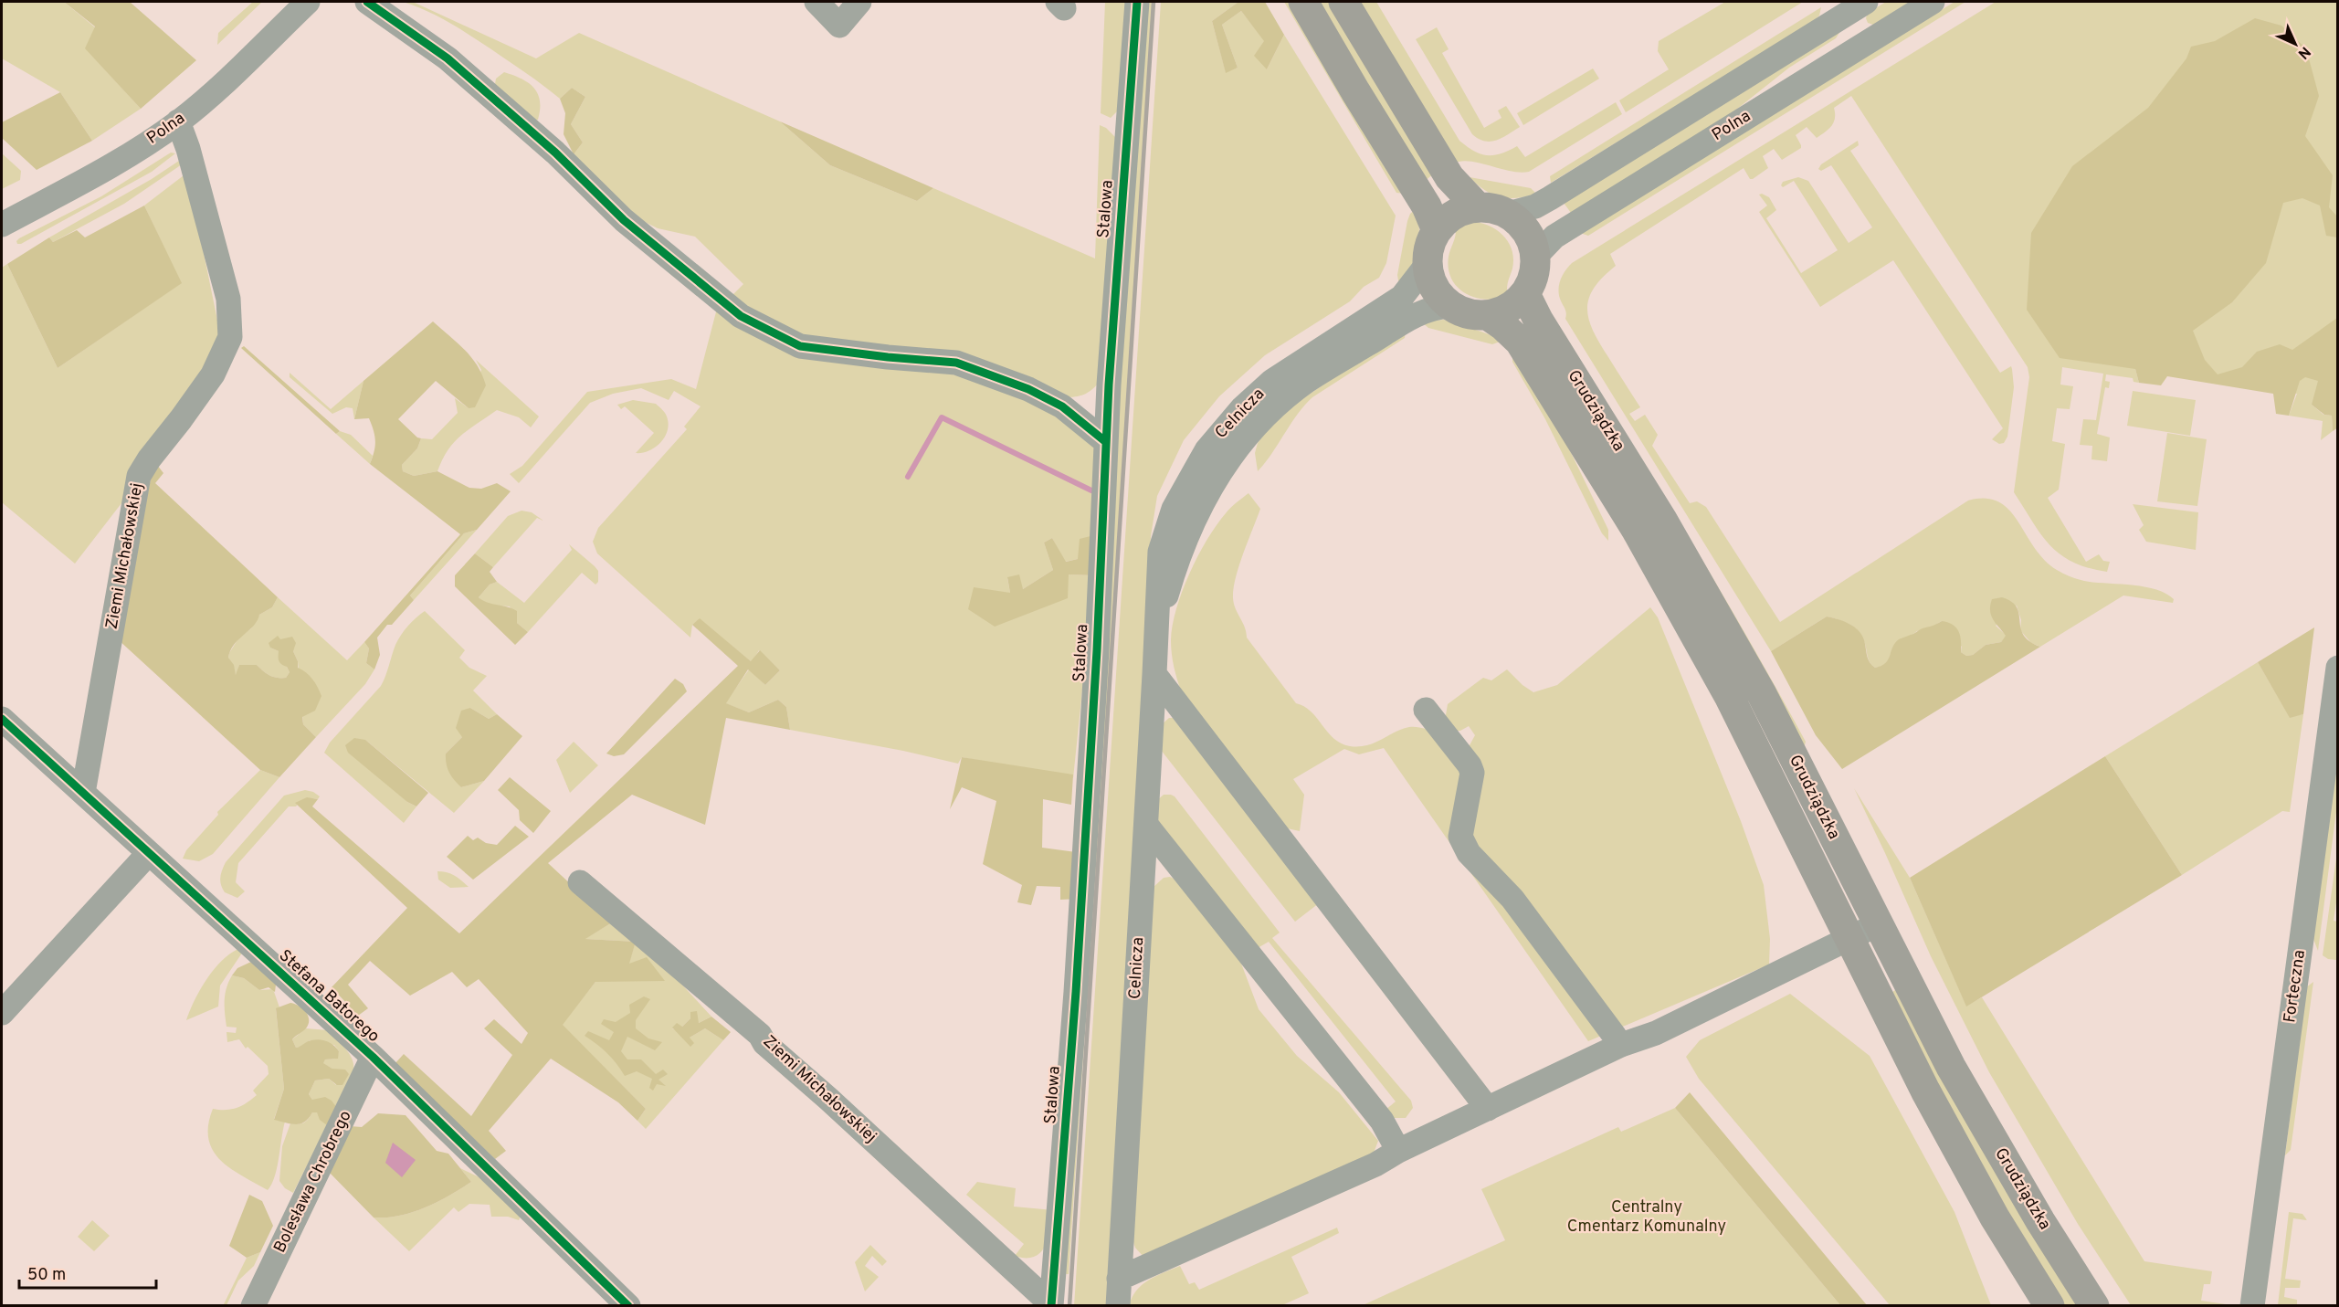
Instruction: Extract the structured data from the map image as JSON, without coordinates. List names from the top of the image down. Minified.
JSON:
{"streets":{"main road":["Grudziądzka"],"street":["Polna","Stalowa","Celnicza","Ziemi Michałowskiej","Forteczna","Stefana Batorego","Bolesława Chrobrego"]},"crossings":[["Polna","Grudziądzka"],["Polna","Celnicza"],["Polna","Ziemi Michałowskiej"],["Stalowa","Ziemi Michałowskiej"],["Grudziądzka","Celnicza"],["Ziemi Michałowskiej","Stefana Batorego"],["Stefana Batorego","Bolesława Chrobrego"]],"parks":["Centralny Cmentarz Komunalny"],"scale_bar":"50 m","north":"bottom right"}
